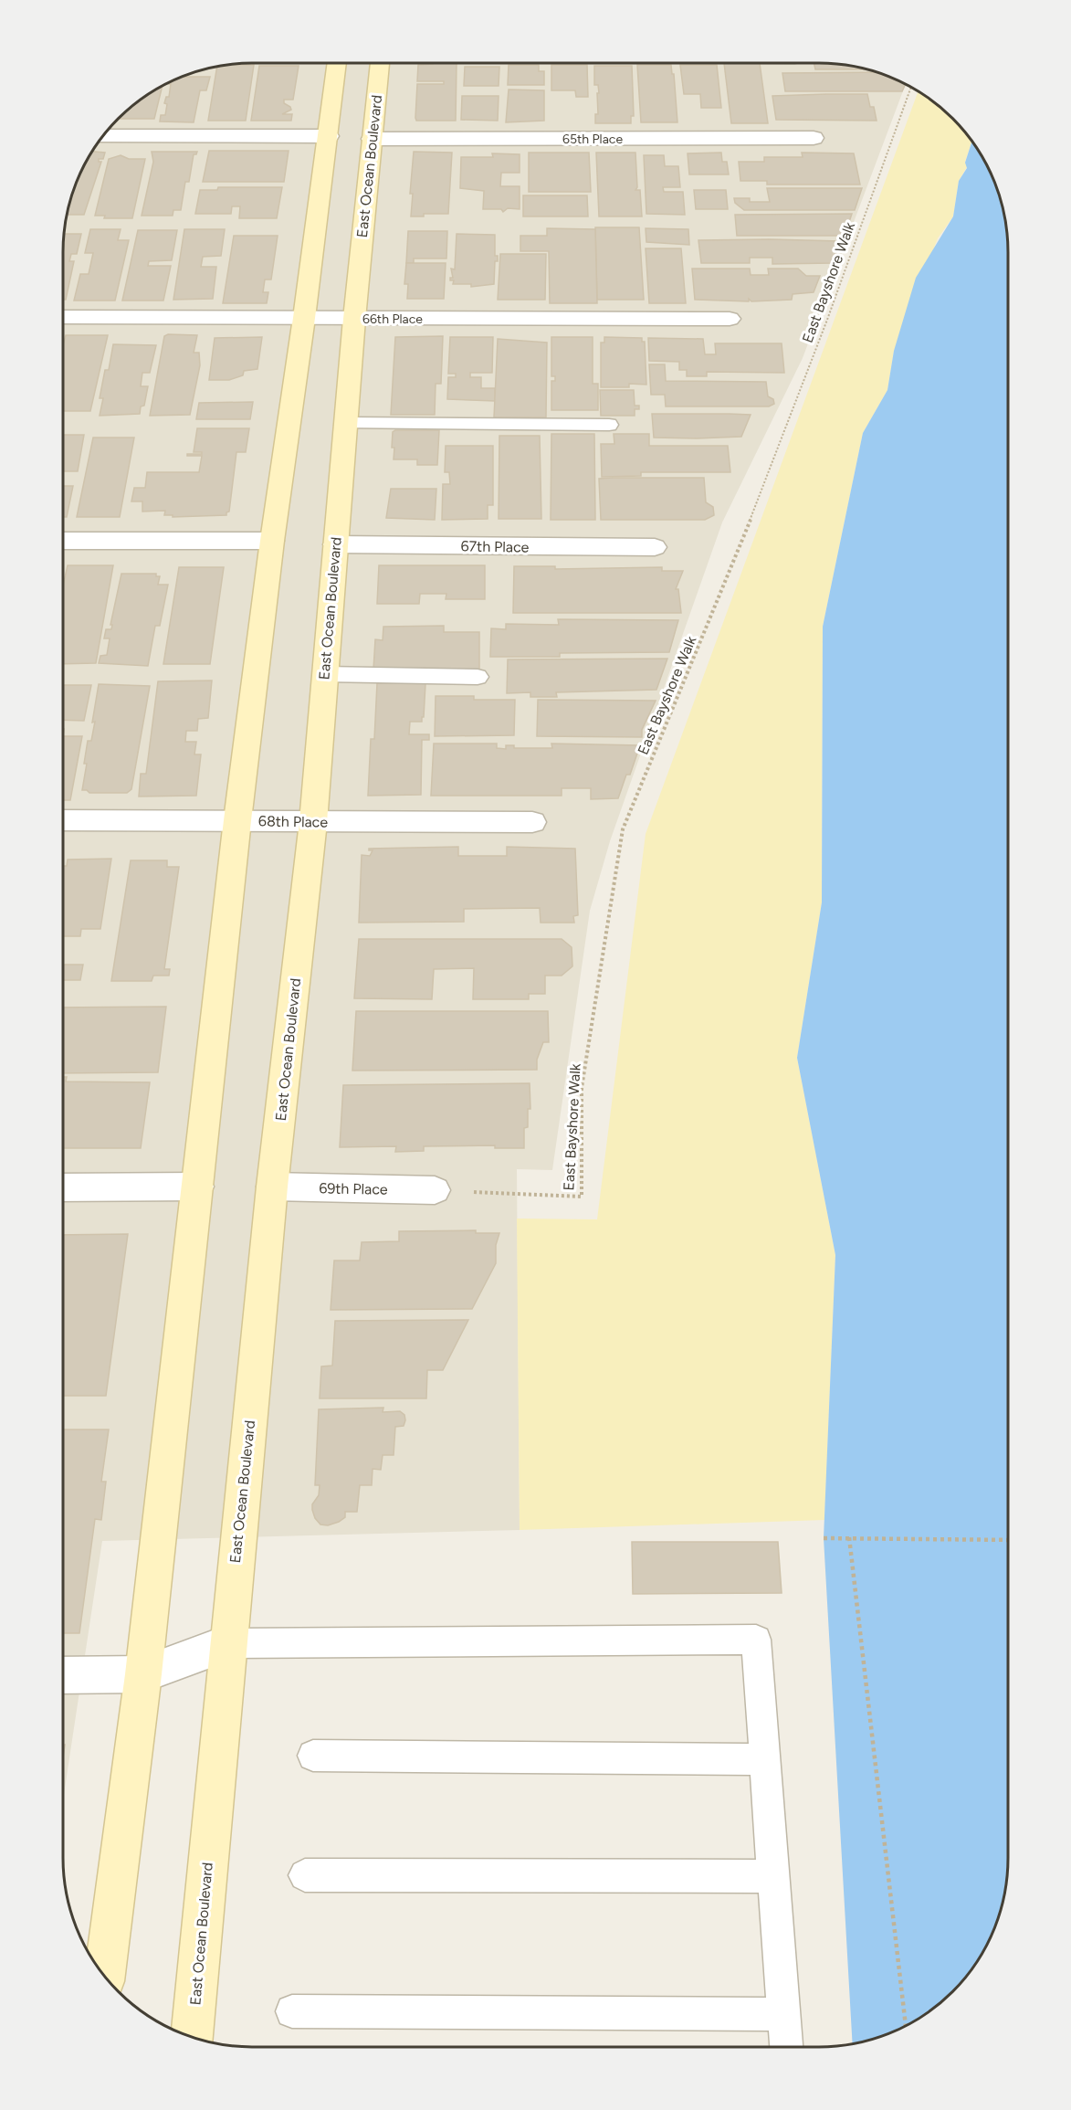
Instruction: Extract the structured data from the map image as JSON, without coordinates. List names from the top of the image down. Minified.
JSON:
{"streets":{"main road":["East Ocean Boulevard"],"street":["65th Place","66th Place","67th Place","68th Place","69th Place"],"path":["East Bayshore Walk"]},"crossings":[["65th Place","East Ocean Boulevard"],["East Ocean Boulevard","66th Place"],["East Ocean Boulevard","67th Place"],["East Ocean Boulevard","68th Place"],["East Ocean Boulevard","69th Place"],["East Bayshore Walk","69th Place"]]}
